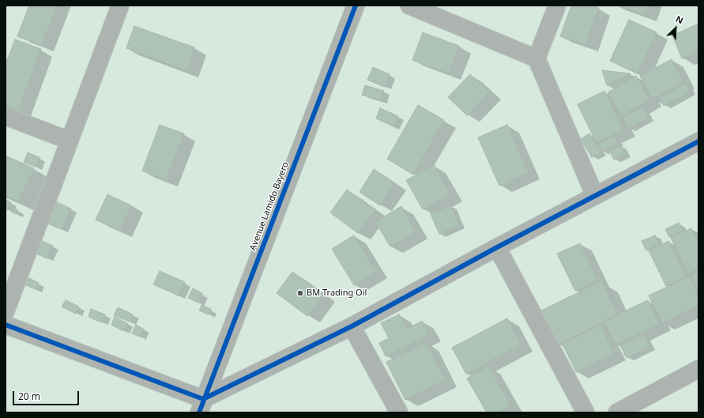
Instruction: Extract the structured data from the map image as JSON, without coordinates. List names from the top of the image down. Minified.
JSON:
{"streets":{"street":["Avenue Lamido Bayero"]},"places":["BM Trading Oil"],"scale_bar":"20 m","north":"top right"}
